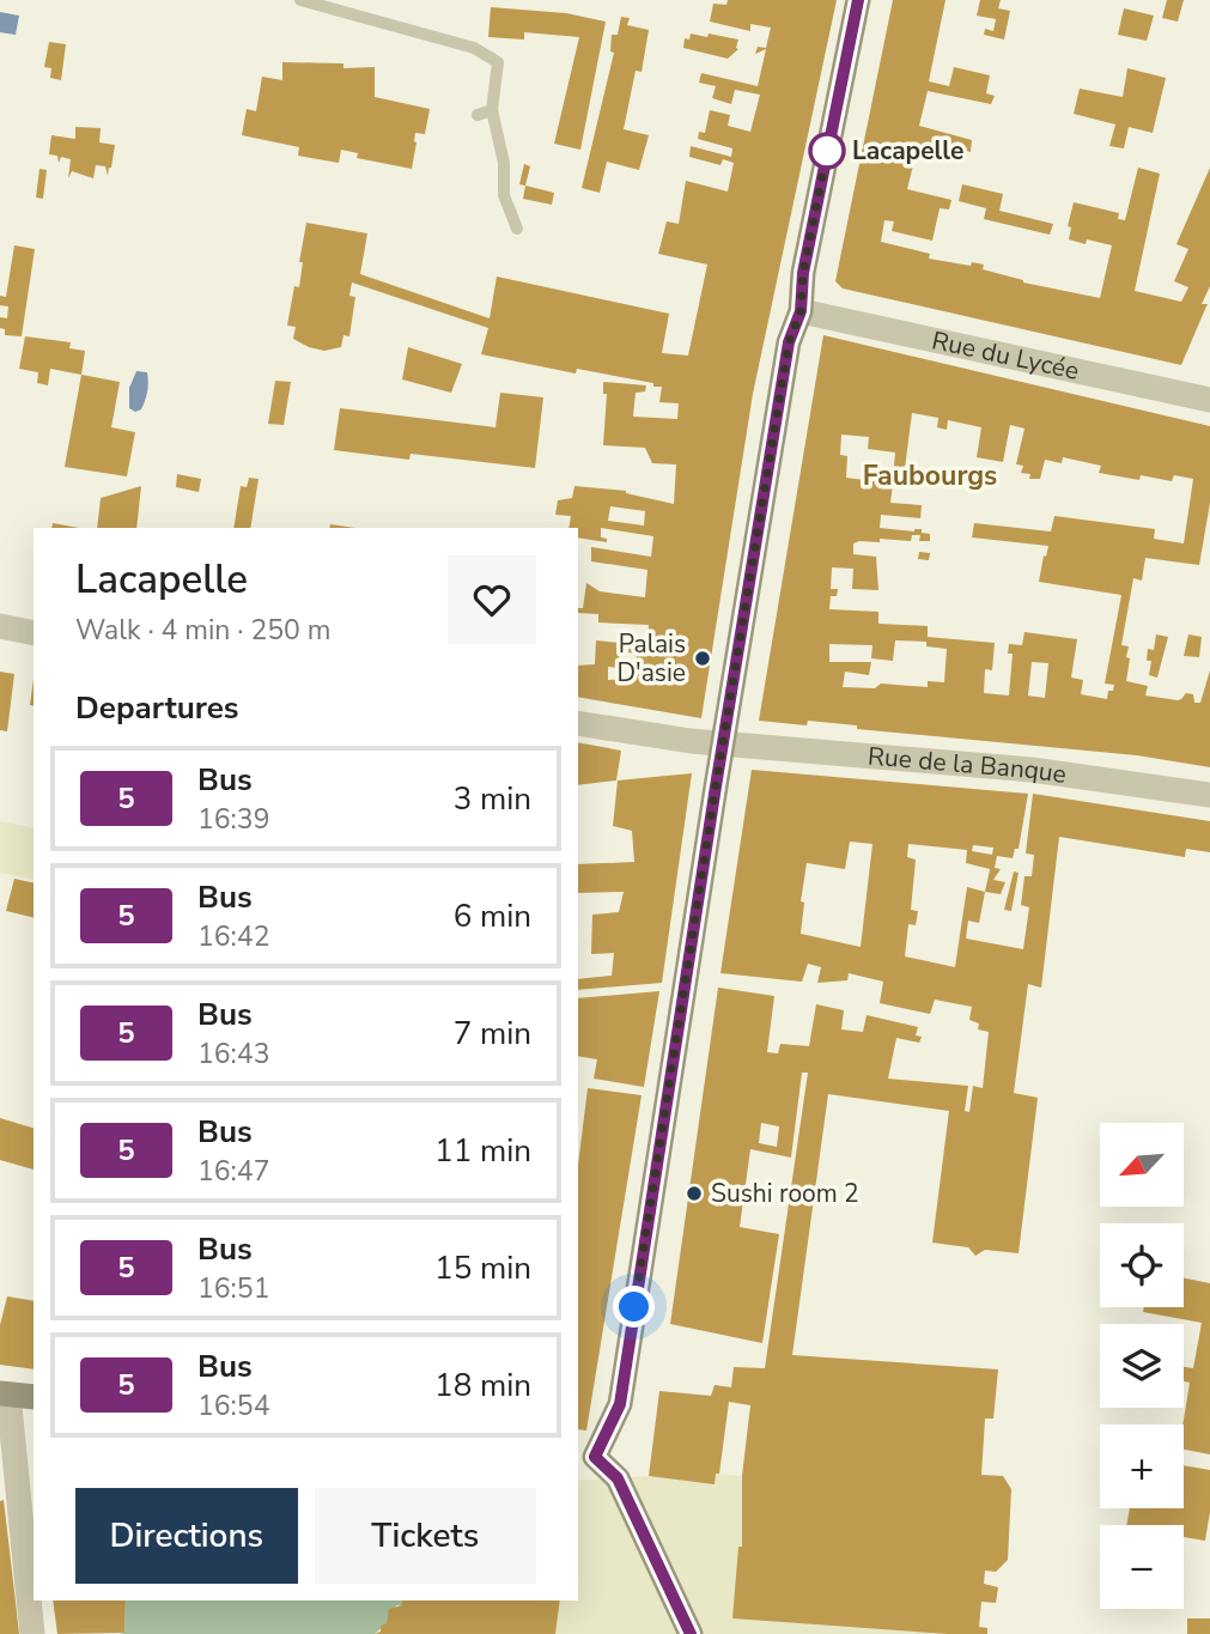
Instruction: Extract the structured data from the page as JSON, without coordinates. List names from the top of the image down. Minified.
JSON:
{"streets":{"street":["Rue du Lycée","Rue de la Banque"]},"districts":["Faubourgs"],"places":["Lacapelle","Palais D'asie","Sushi room 2"],"lines":["bus line 5"],"north":"bottom left","page":{"heading":[["Lacapelle","Walk · 4 min · 250 m"],"Departures"],"list":[{"mark":"5","name":"Bus","note":"16:39","value":"3 min"},{"mark":"5","name":"Bus","note":"16:42","value":"6 min"},{"mark":"5","name":"Bus","note":"16:43","value":"7 min"},{"mark":"5","name":"Bus","note":"16:47","value":"11 min"},{"mark":"5","name":"Bus","note":"16:51","value":"15 min"},{"mark":"5","name":"Bus","note":"16:54","value":"18 min"}],"map_buttons":["+","−"],"buttons":["Directions","Tickets"]}}
